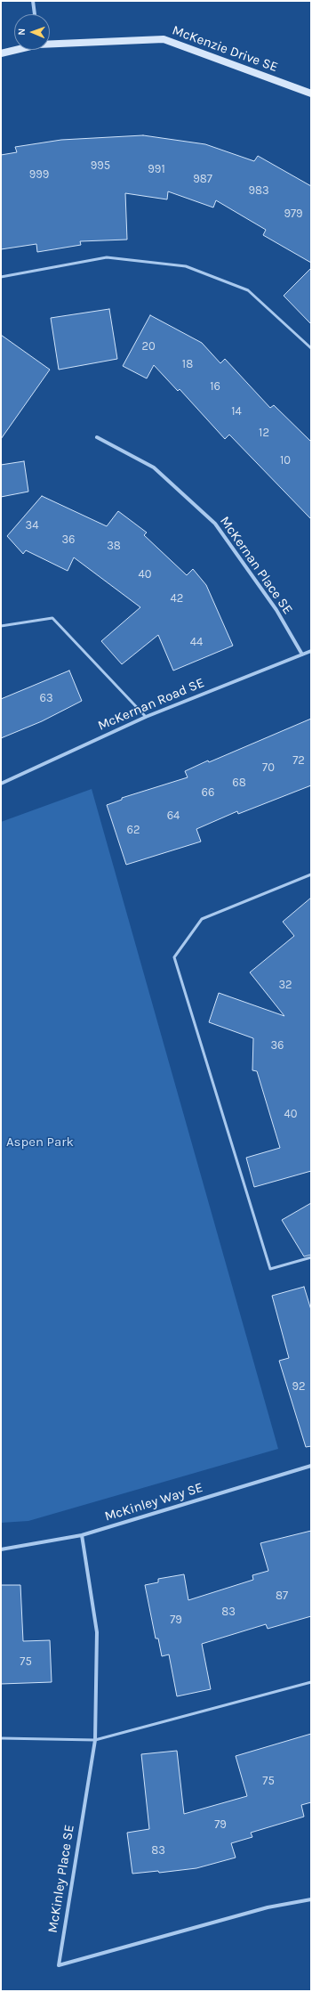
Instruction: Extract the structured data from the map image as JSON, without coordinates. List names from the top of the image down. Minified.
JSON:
{"streets":{"street":["McKenzie Drive SE","McKernan Place SE","McKernan Road SE","McKinley Way SE","McKinley Place SE"]},"crossings":[["McKernan Place SE","McKernan Road SE"],["McKinley Way SE","McKinley Place SE"]],"parks":["Aspen Park"],"house_numbers":["995","991","999","987","983","979","20","18","16","14","12","10","34","36","38","40","42","44","63","72","70","68","66","64","62","32","36","40","92","87","83","79","75","75","79","83"],"north":"left"}
